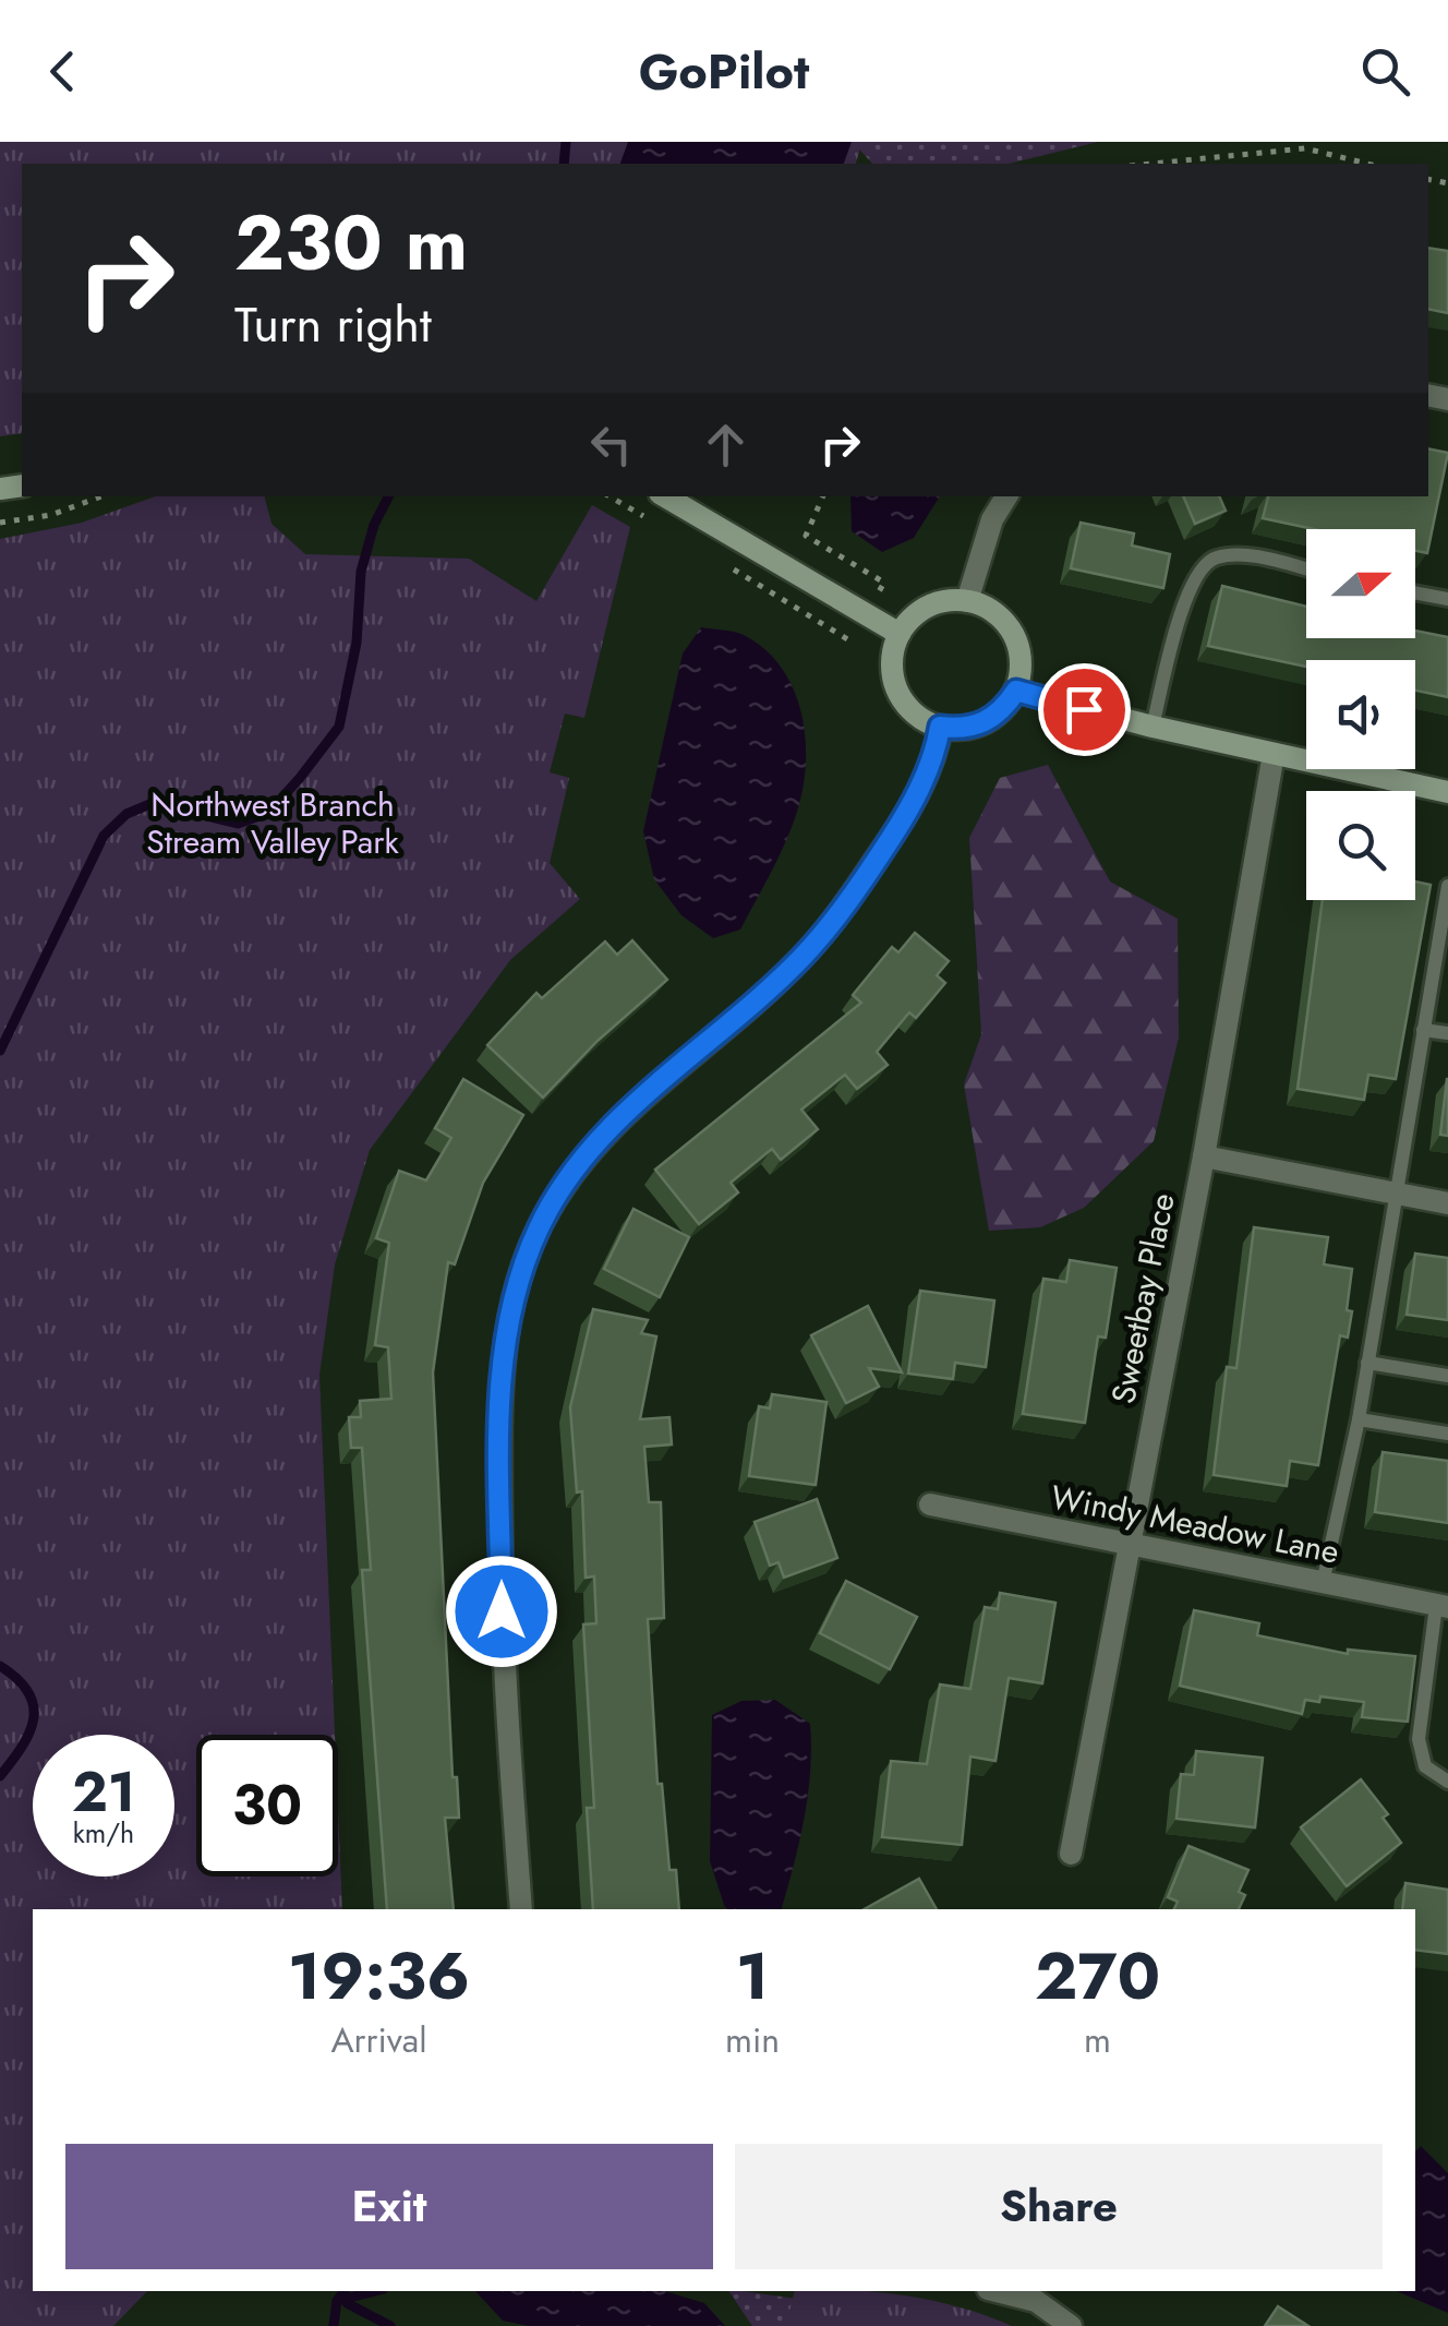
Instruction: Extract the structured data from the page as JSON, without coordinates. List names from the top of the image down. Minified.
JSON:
{"streets":{"street":["Sweetbay Place","Windy Meadow Lane"]},"crossings":[["Sweetbay Place","Windy Meadow Lane"]],"parks":["Northwest Branch Stream Valley Park"],"north":"right","page":{"header":"GoPilot","turn":["230 m","Turn right"],"speed":"21 km/h","limit":"30","eta":["19:36","Arrival","1","min","270","m"],"buttons":["Exit","Share"]}}
